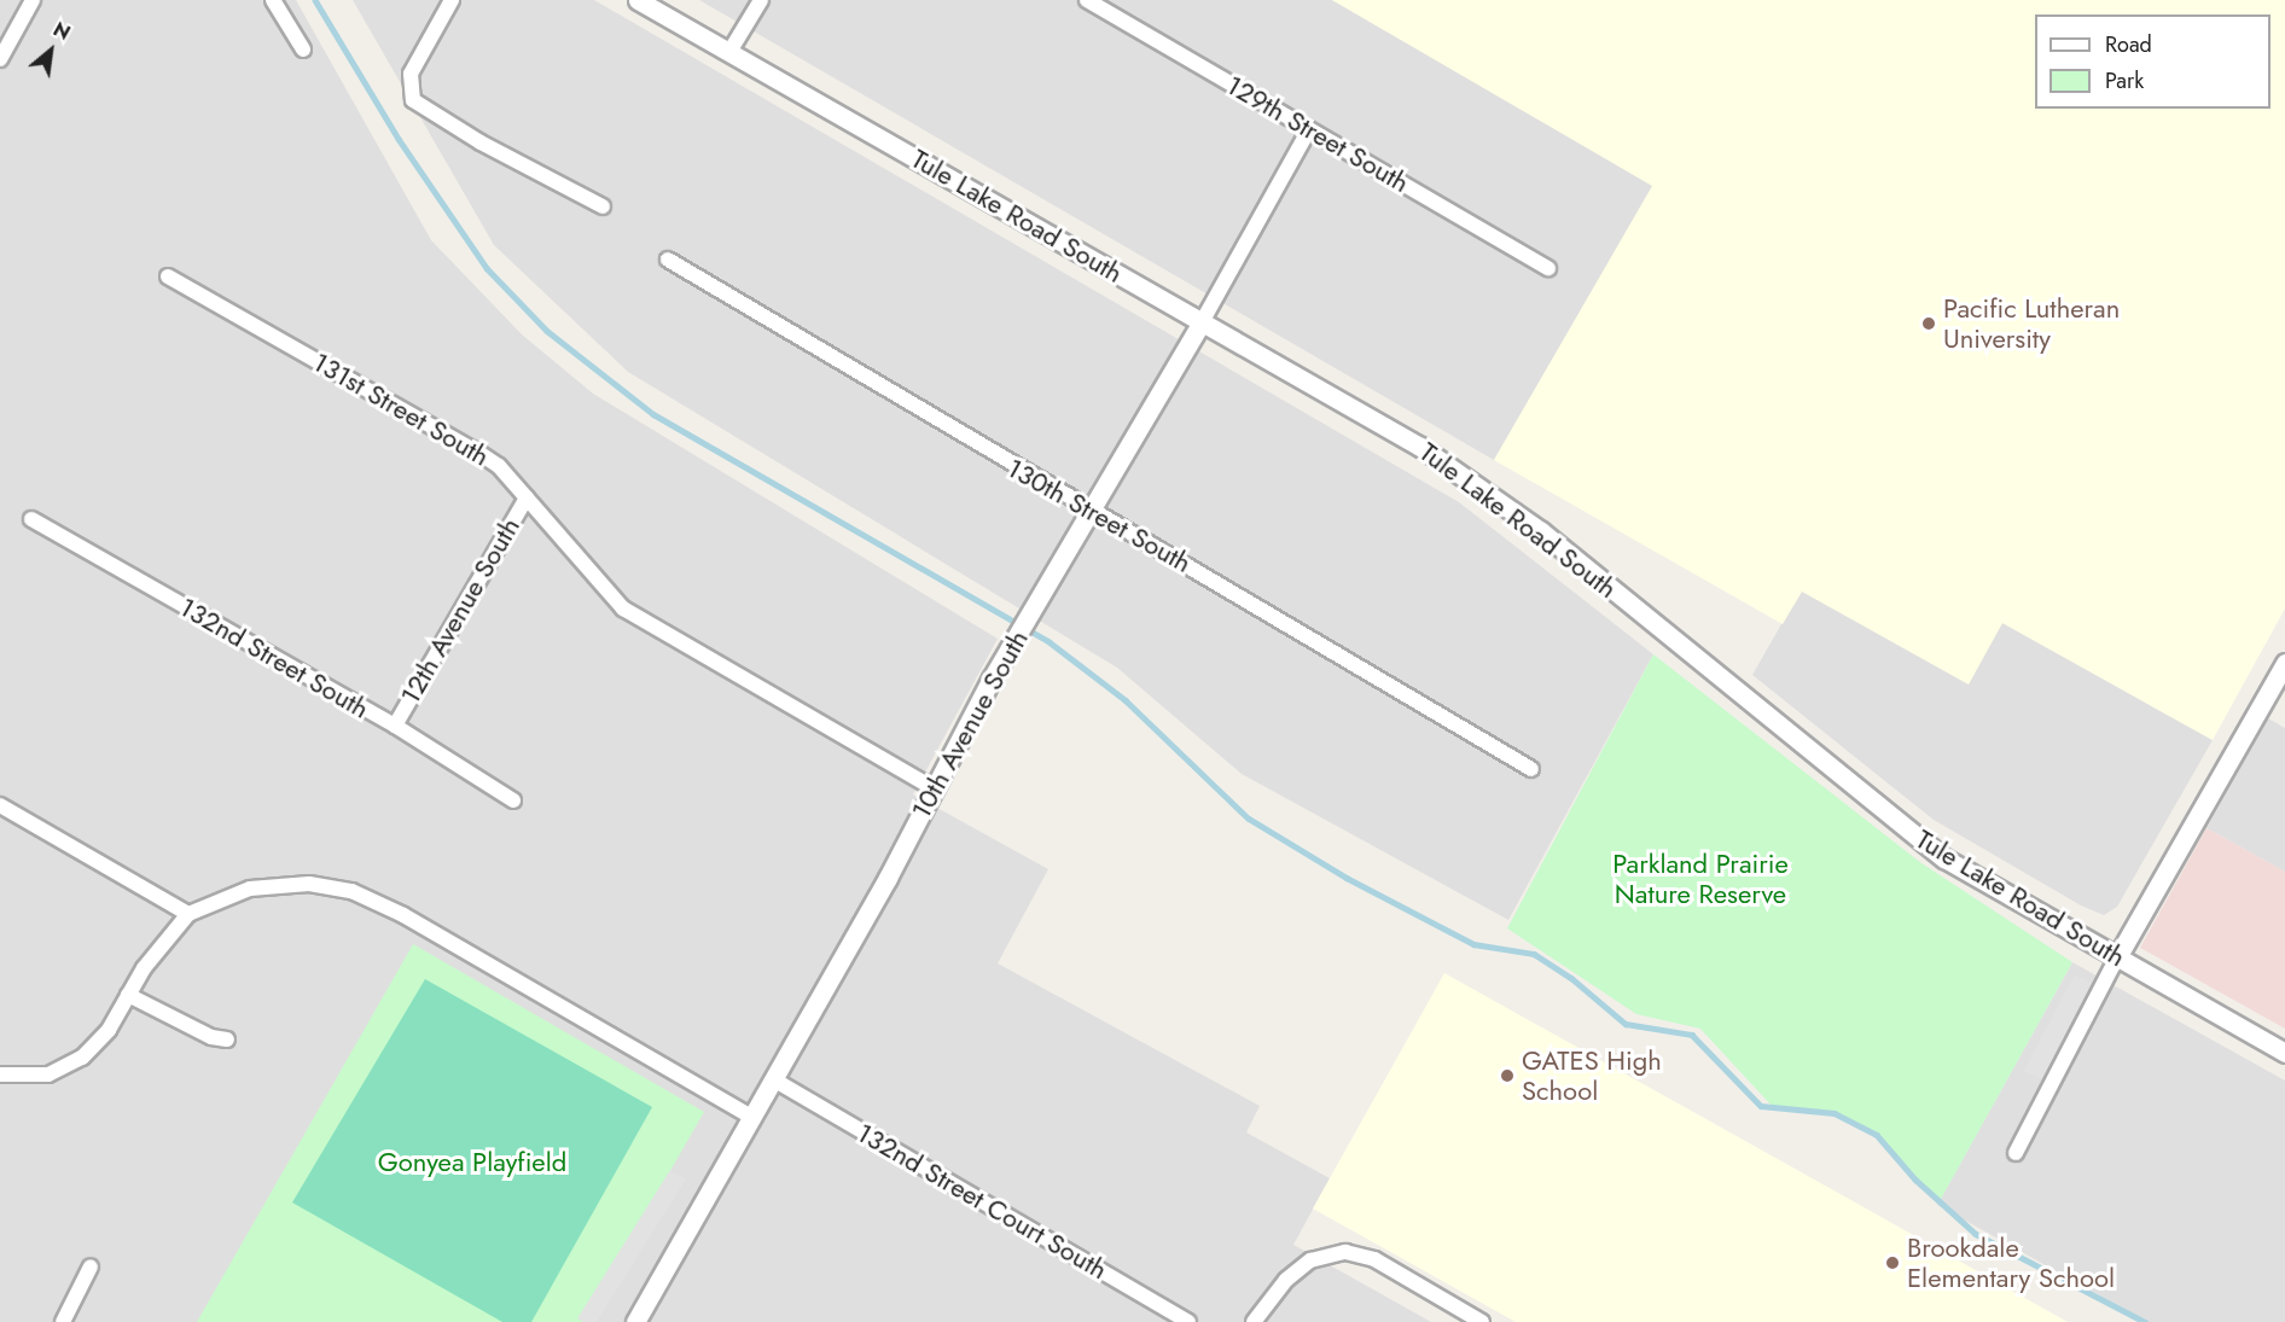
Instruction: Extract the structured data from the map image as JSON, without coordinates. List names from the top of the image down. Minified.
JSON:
{"streets":{"street":["129th Street South","Tule Lake Road South","131st Street South","130th Street South","12th Avenue South","132nd Street South","10th Avenue South","132nd Street Court South"]},"crossings":[["129th Street South","10th Avenue South"],["Tule Lake Road South","10th Avenue South"],["131st Street South","12th Avenue South"],["131st Street South","10th Avenue South"],["130th Street South","10th Avenue South"],["12th Avenue South","132nd Street South"],["10th Avenue South","132nd Street Court South"]],"parks":["Parkland Prairie Nature Reserve","Gonyea Playfield"],"places":["Pacific Lutheran University","GATES High School","Brookdale Elementary School"],"legend":["Road","Park"],"north":"top right"}
